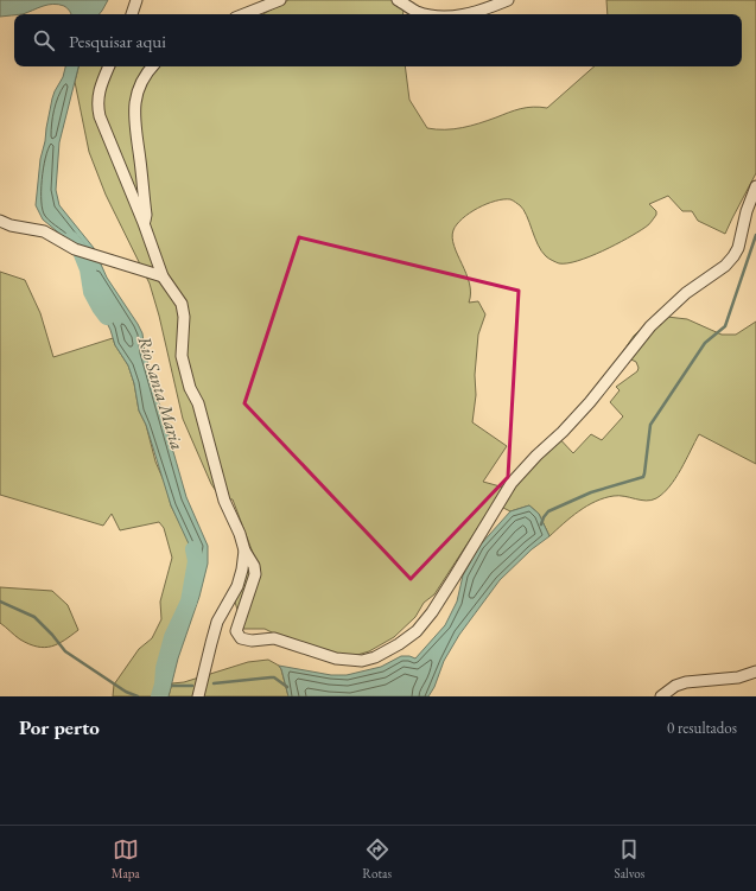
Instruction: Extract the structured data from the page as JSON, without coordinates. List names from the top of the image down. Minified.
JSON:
{"water":["Rio Santa Maria"],"page":{"search":"Pesquisar aqui","heading":["Por perto","0 resultados"],"nav":["Mapa","Rotas","Salvos"]}}
